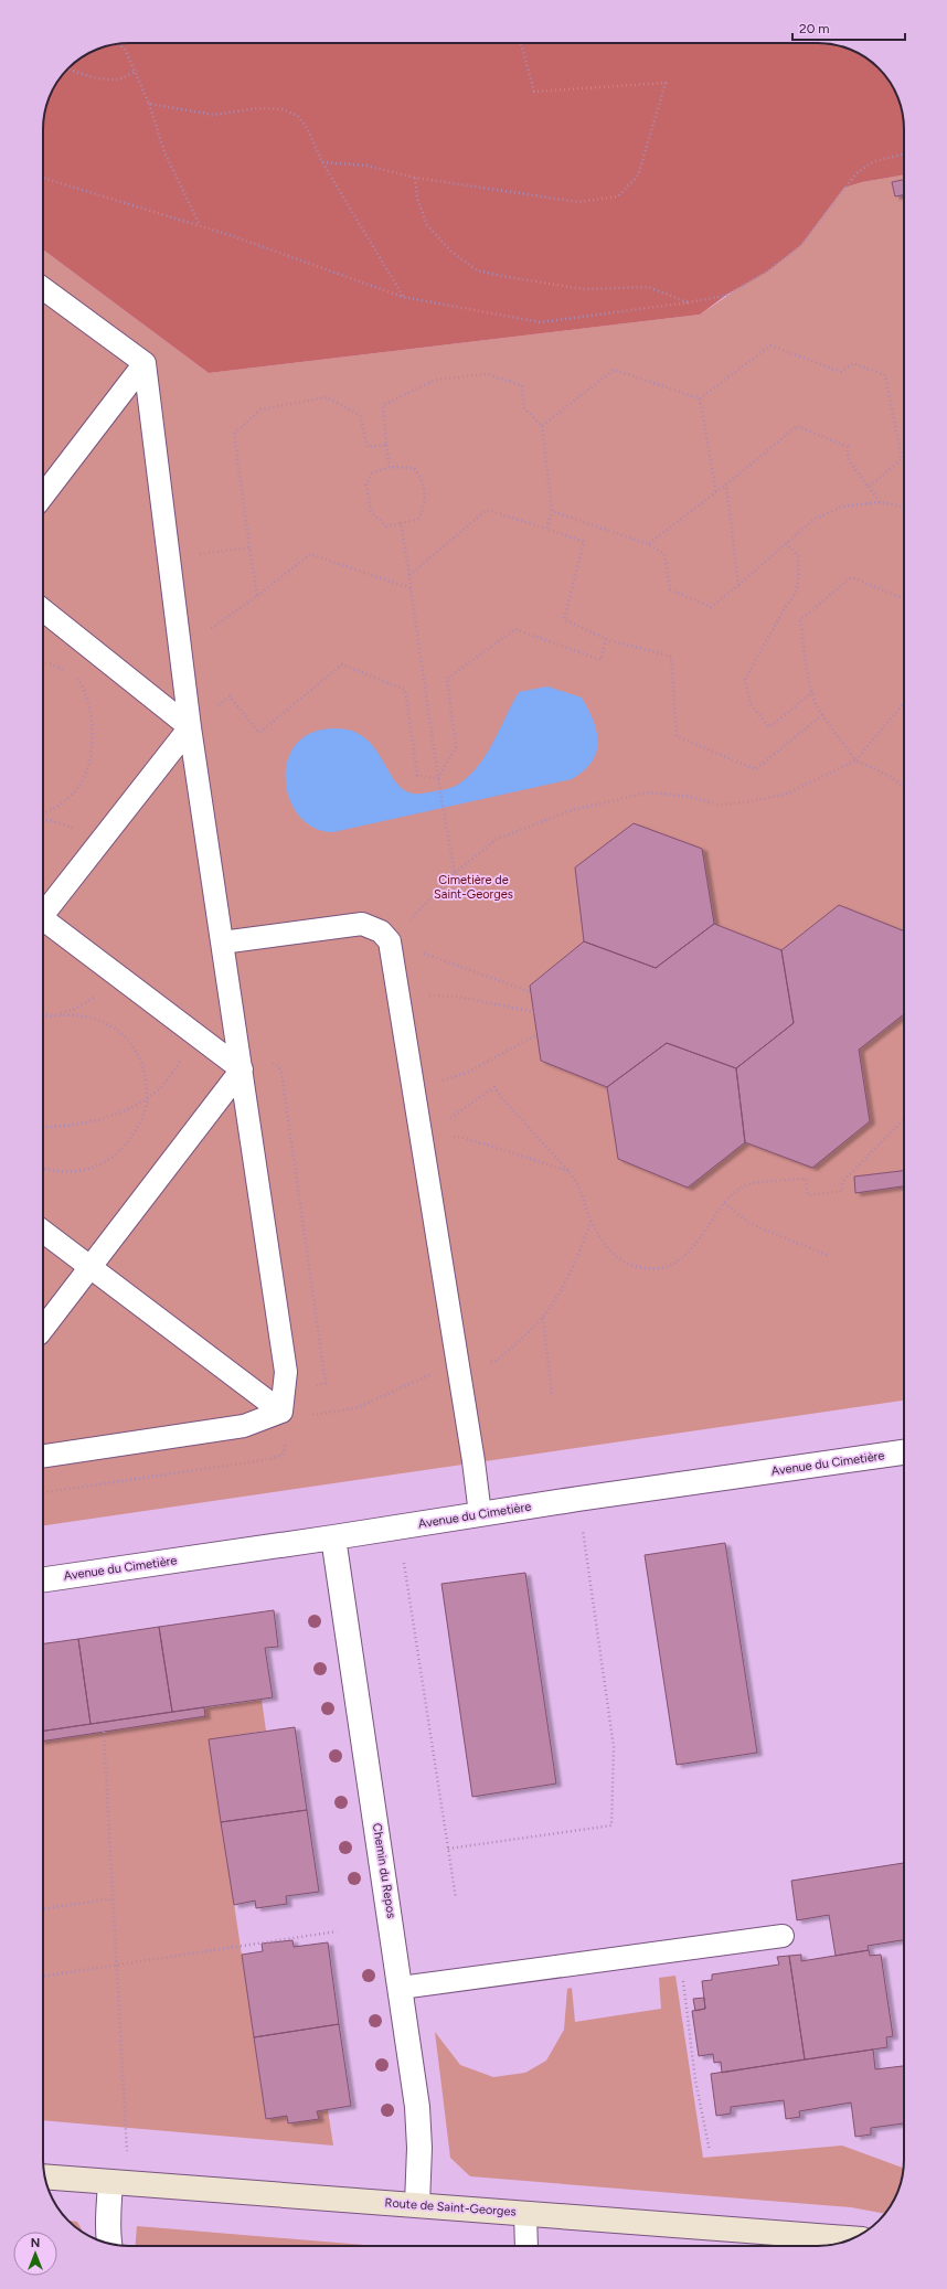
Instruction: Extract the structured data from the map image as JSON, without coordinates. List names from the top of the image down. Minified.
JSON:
{"streets":{"street":["Avenue du Cimetière","Chemin du Repos","Route de Saint-Georges"]},"crossings":[["Avenue du Cimetière","Chemin du Repos"],["Chemin du Repos","Route de Saint-Georges"]],"parks":["Cimetière de Saint-Georges"],"scale_bar":"20 m","north":"top"}
